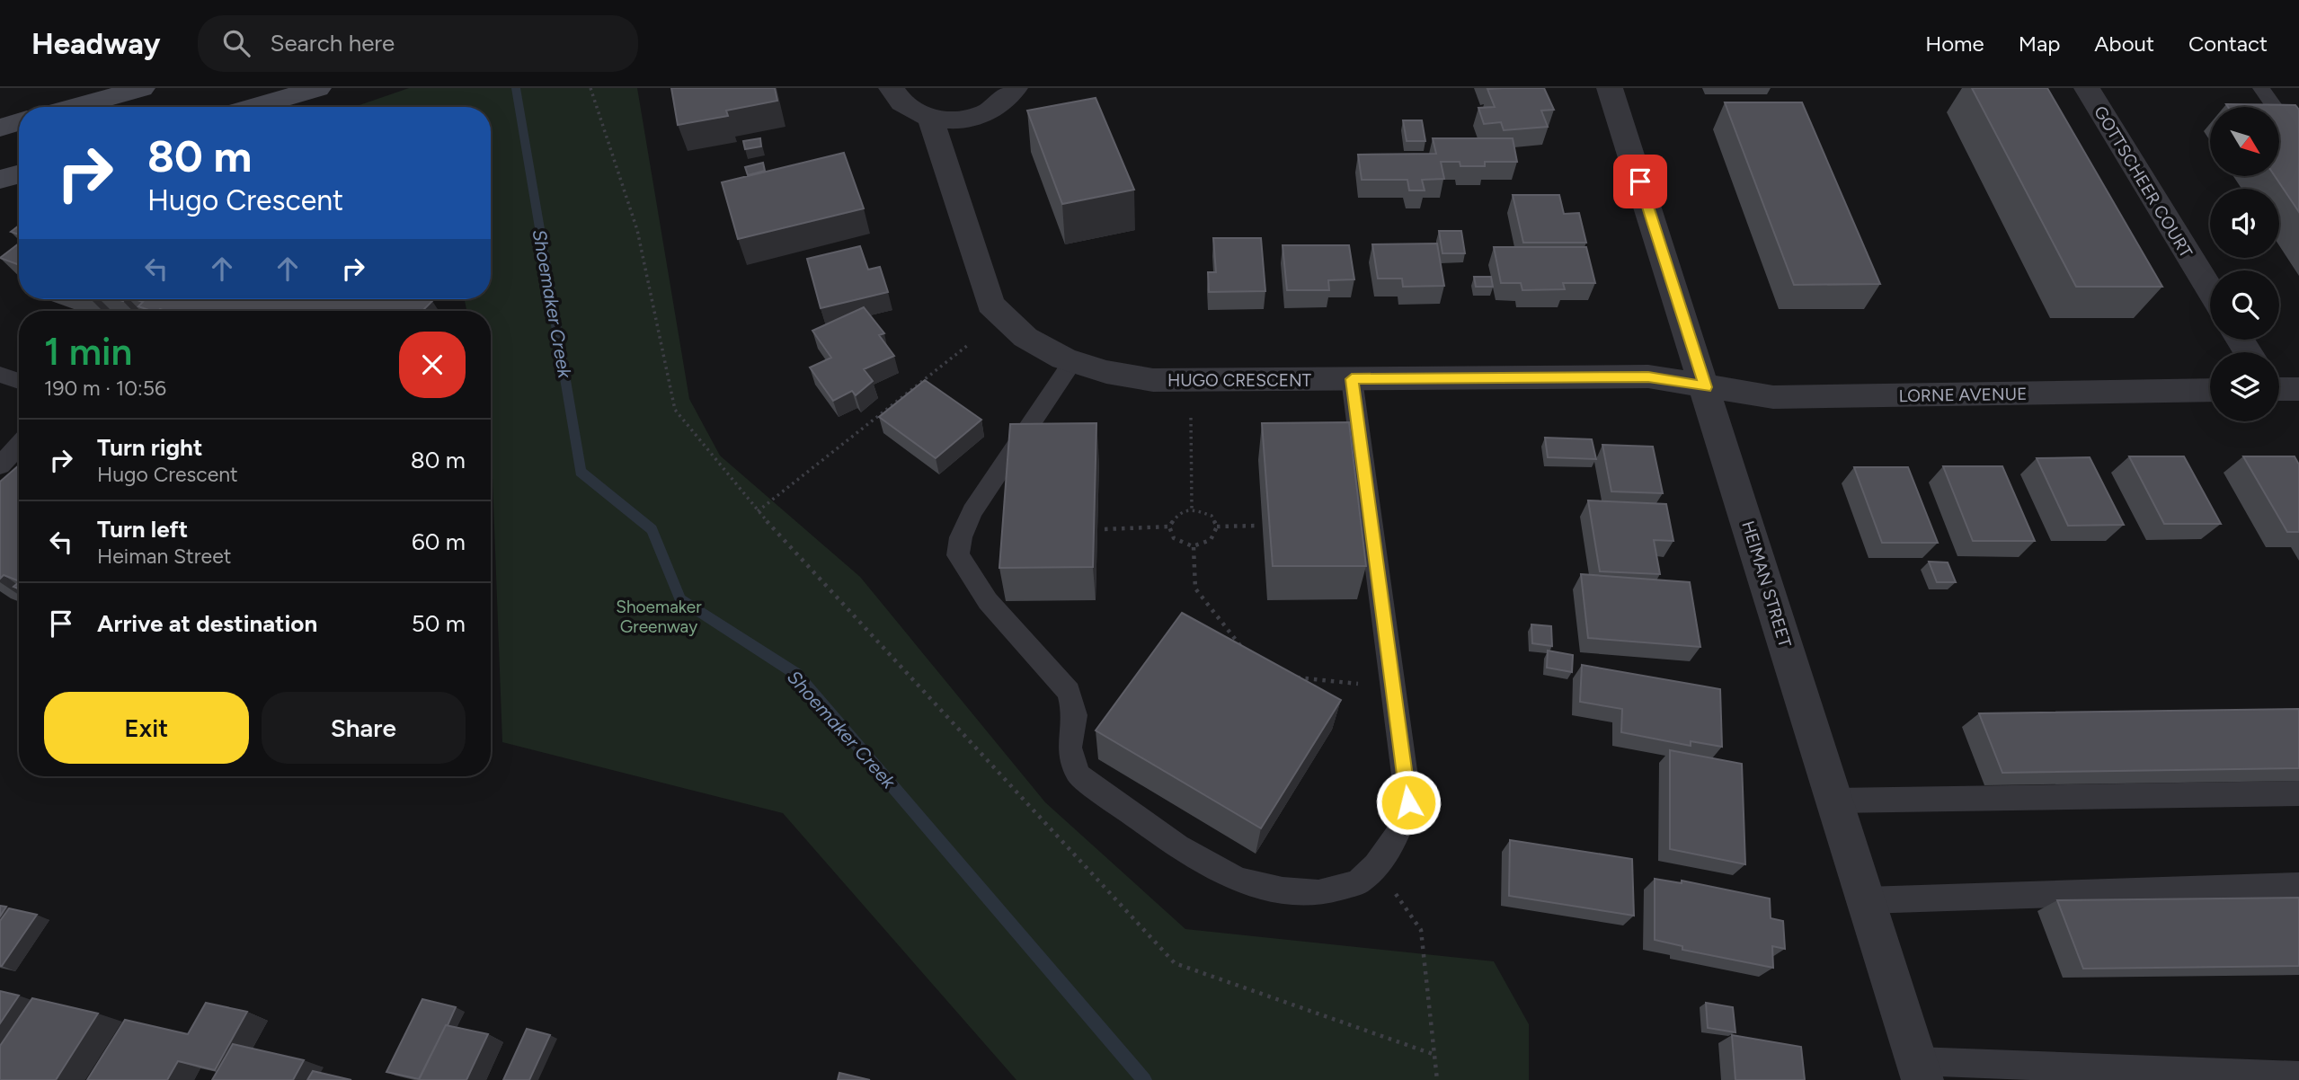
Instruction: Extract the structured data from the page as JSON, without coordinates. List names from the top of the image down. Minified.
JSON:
{"streets":{"street":["GOTTSCHEER COURT","HUGO CRESCENT","LORNE AVENUE","HEIMAN STREET"]},"crossings":[["HUGO CRESCENT","LORNE AVENUE"],["HUGO CRESCENT","HEIMAN STREET"],["LORNE AVENUE","HEIMAN STREET"]],"water":["Shoemaker Creek"],"parks":["Shoemaker Greenway"],"north":"bottom right","page":{"header":"Headway","search":"Search here","nav":["Home","Map","About","Contact"],"turn":["80 m","Hugo Crescent"],"heading":["1 min","190 m · 10:56"],"list":[{"name":"Turn right","note":"Hugo Crescent","value":"80 m"},{"name":"Turn left","note":"Heiman Street","value":"60 m"},{"name":"Arrive at destination","value":"50 m"}],"buttons":["Exit","Share"]}}
